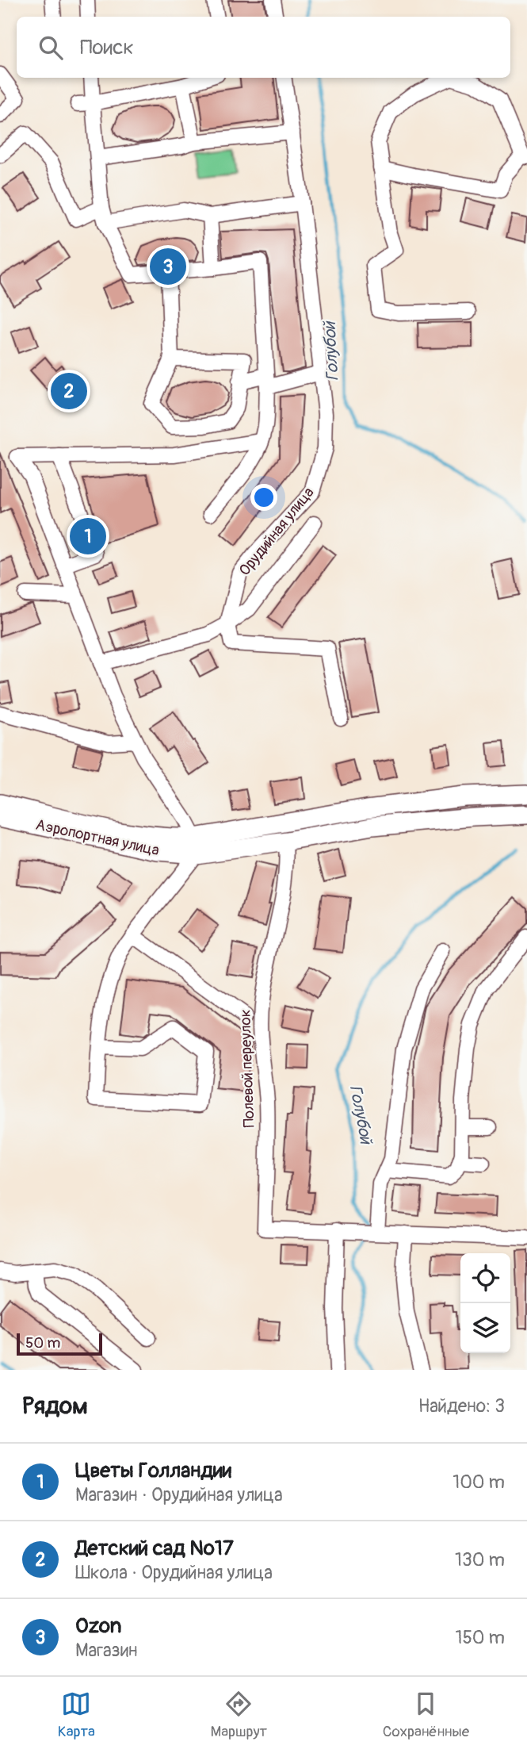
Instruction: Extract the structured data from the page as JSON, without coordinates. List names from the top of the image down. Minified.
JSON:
{"streets":{"main road":["Аэропортная улица"],"street":["Орудийная улица","Полевой переулок"]},"water":["Голубой"],"scale_bar":"50 m","page":{"search":"Поиск","pins":["3","2","1"],"scale":"50 m","heading":["Рядом","Найдено: 3"],"list":[{"mark":"1","name":"Цветы Голландии","note":"Магазин · Орудийная улица","value":"100 m"},{"mark":"2","name":"Детский сад №17","note":"Школа · Орудийная улица","value":"130 m"},{"mark":"3","name":"Ozon","note":"Магазин","value":"150 m"}],"nav":["Карта","Маршрут","Сохранённые"]}}
